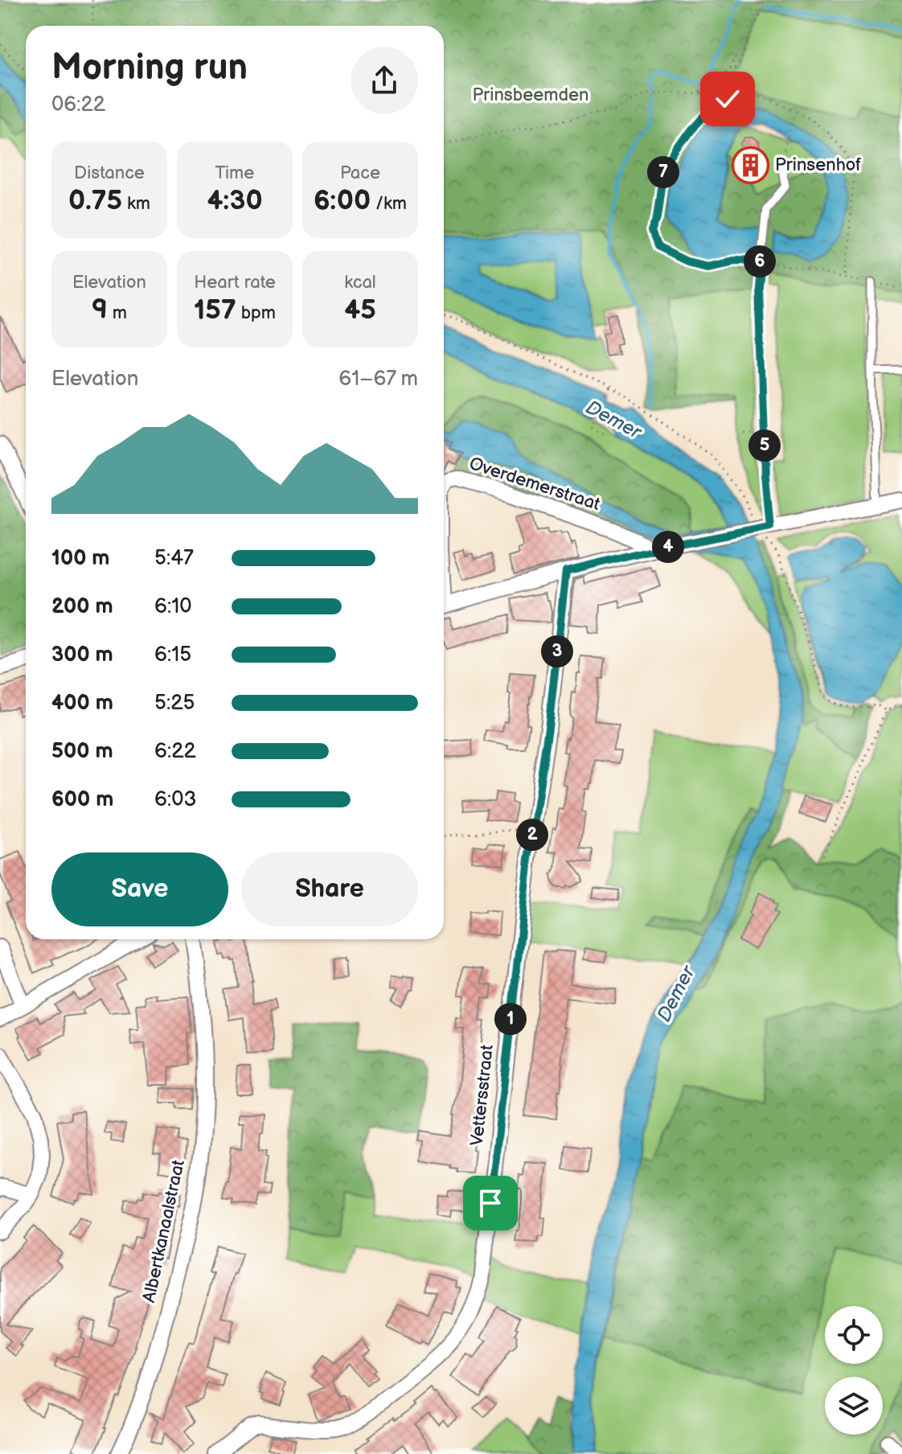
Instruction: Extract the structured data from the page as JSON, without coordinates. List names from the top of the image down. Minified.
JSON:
{"streets":{"street":["Overdemerstraat","Vettersstraat","Albertkanaalstraat"]},"crossings":[["Overdemerstraat","Vettersstraat"]],"water":["Demer"],"parks":["Prinsbeemden"],"places":{"building":["Prinsenhof"]},"page":{"heading":["Morning run","06:22"],"stats":[["Distance","0.75 km"],["Time","4:30"],["Pace","6:00 /km"],["Elevation","9 m"],["Heart rate","157 bpm"],["kcal","45"]],"pins":["7","6","5","4","3","2","1"],"chart":["Elevation","61–67 m"],"list":[{"name":"100 m","note":"5:47"},{"name":"200 m","note":"6:10"},{"name":"300 m","note":"6:15"},{"name":"400 m","note":"5:25"},{"name":"500 m","note":"6:22"},{"name":"600 m","note":"6:03"}],"buttons":["Save","Share"]}}
